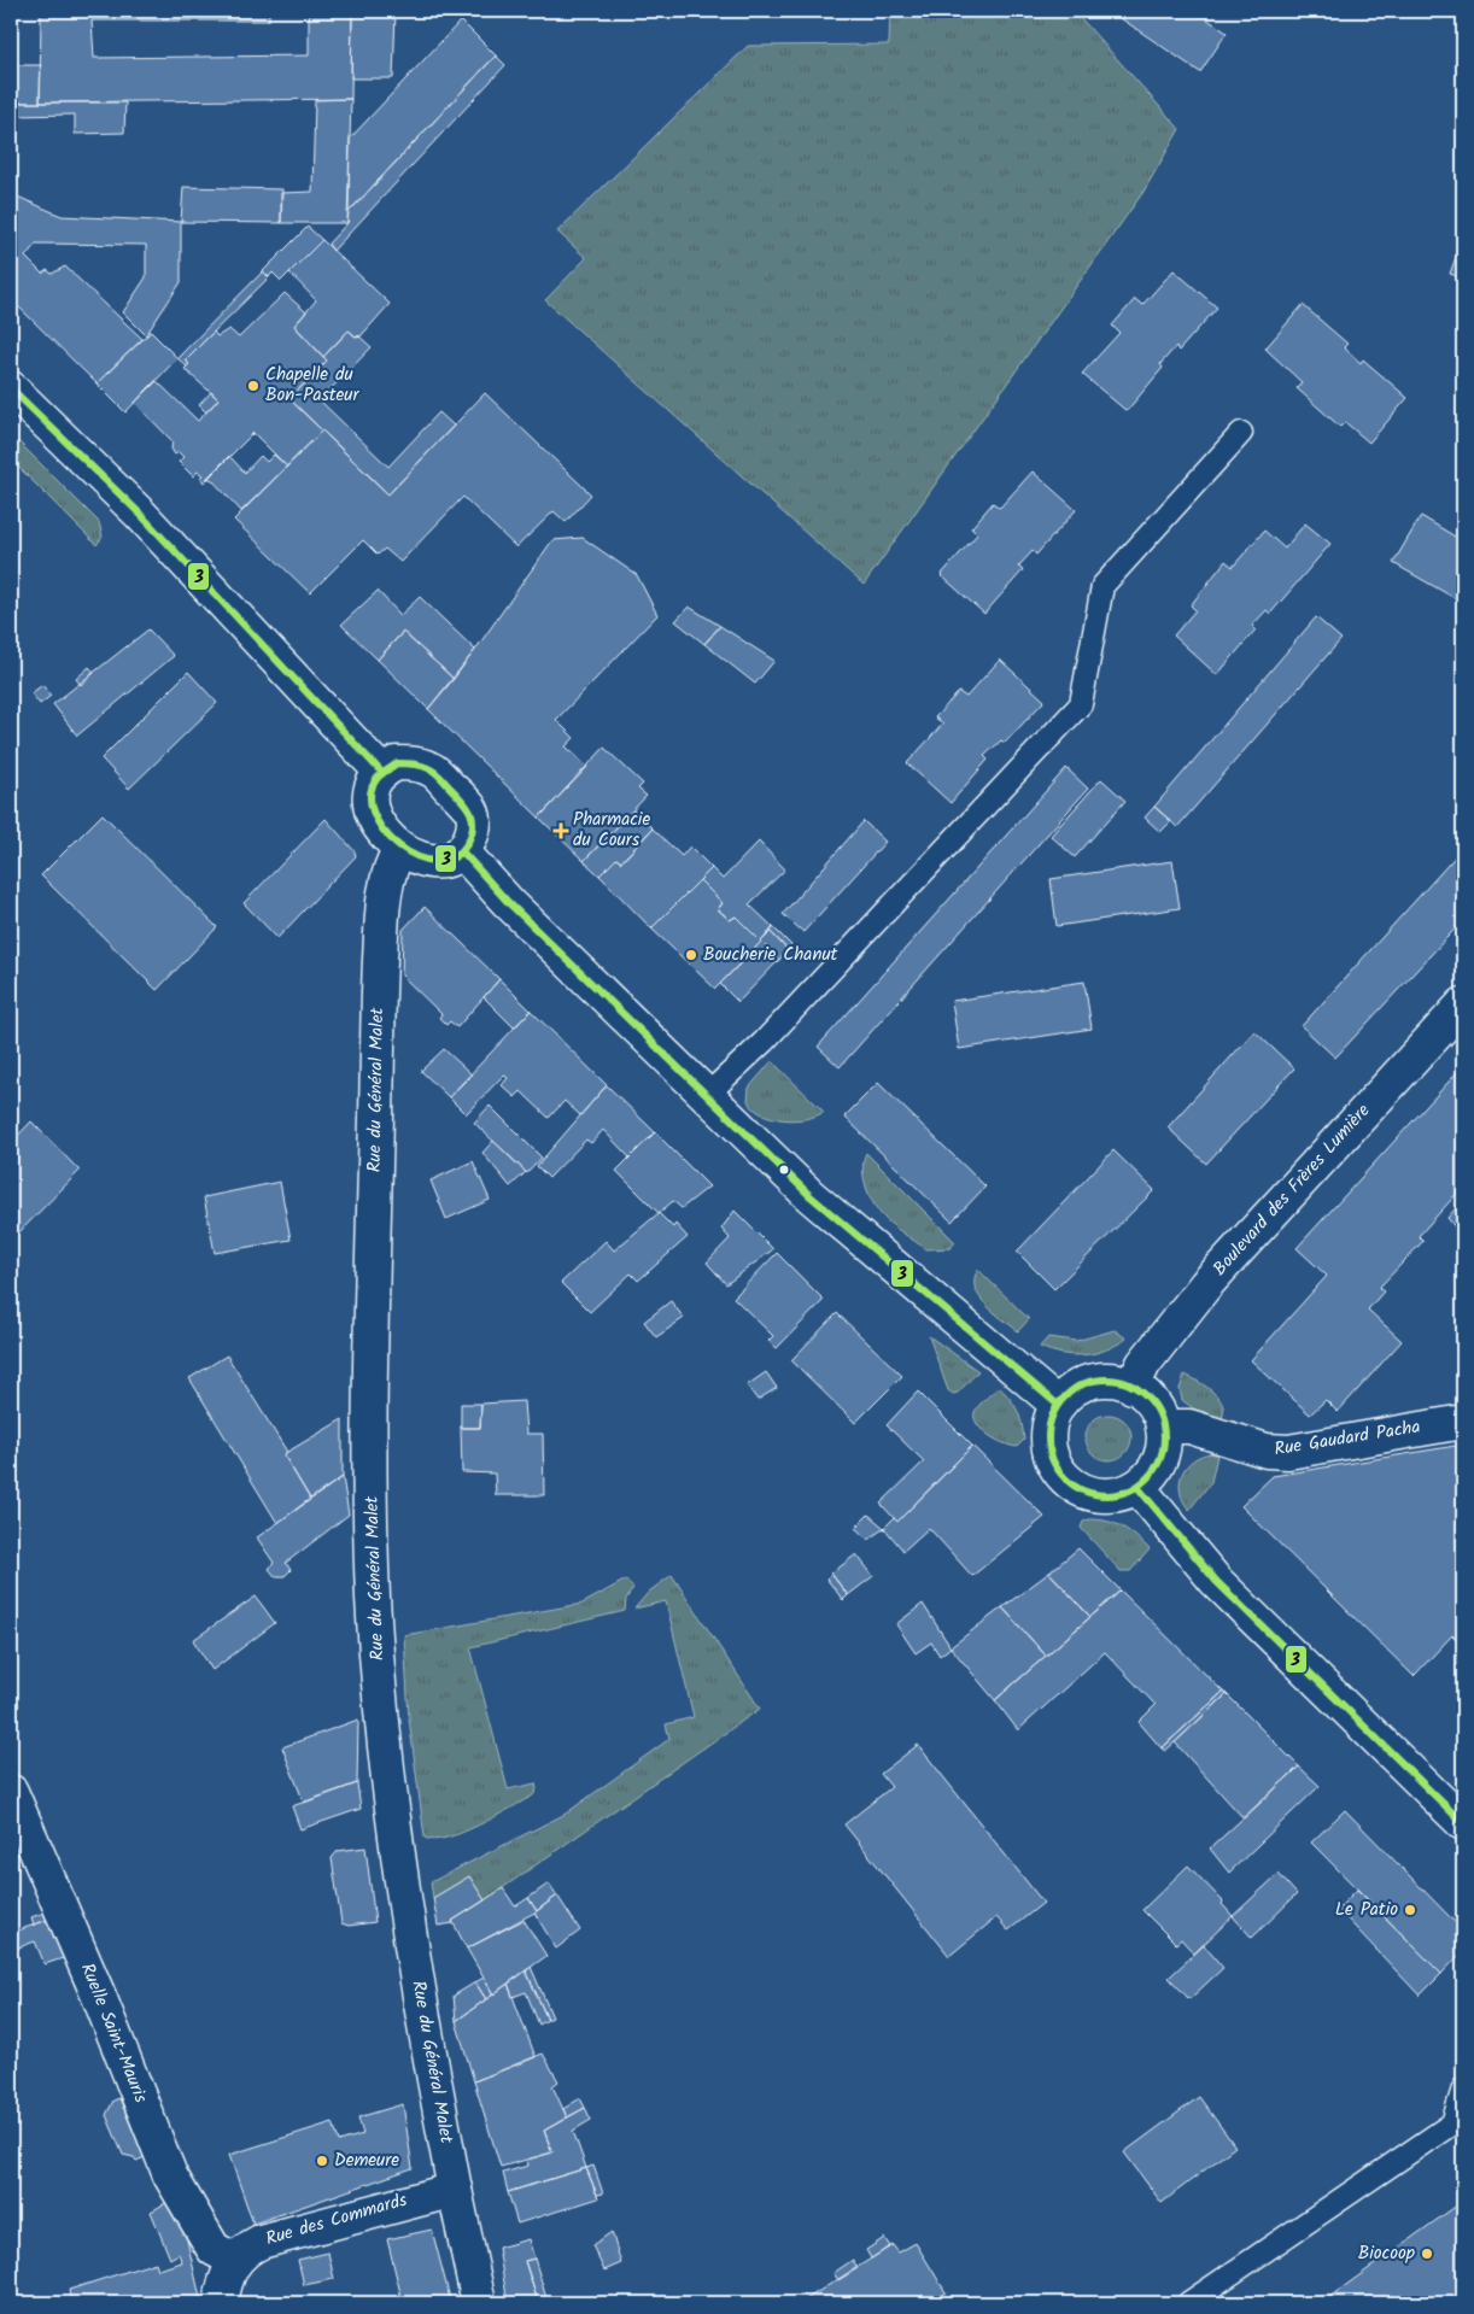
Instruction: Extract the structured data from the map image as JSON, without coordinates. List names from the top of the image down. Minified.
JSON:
{"streets":{"main road":["Rue du Général Malet","Boulevard des Frères Lumière","Rue Gaudard Pacha","Ruelle Saint-Mauris","Rue des Commards"]},"crossings":[["Rue du Général Malet","Rue des Commards"],["Boulevard des Frères Lumière","Rue Gaudard Pacha"],["Ruelle Saint-Mauris","Rue des Commards"]],"places":{"other":["Chapelle du Bon-Pasteur","Boucherie Chanut","Le Patio","Demeure","Biocoop"],"health":["Pharmacie du Cours"]},"lines":["transit line 3"]}
